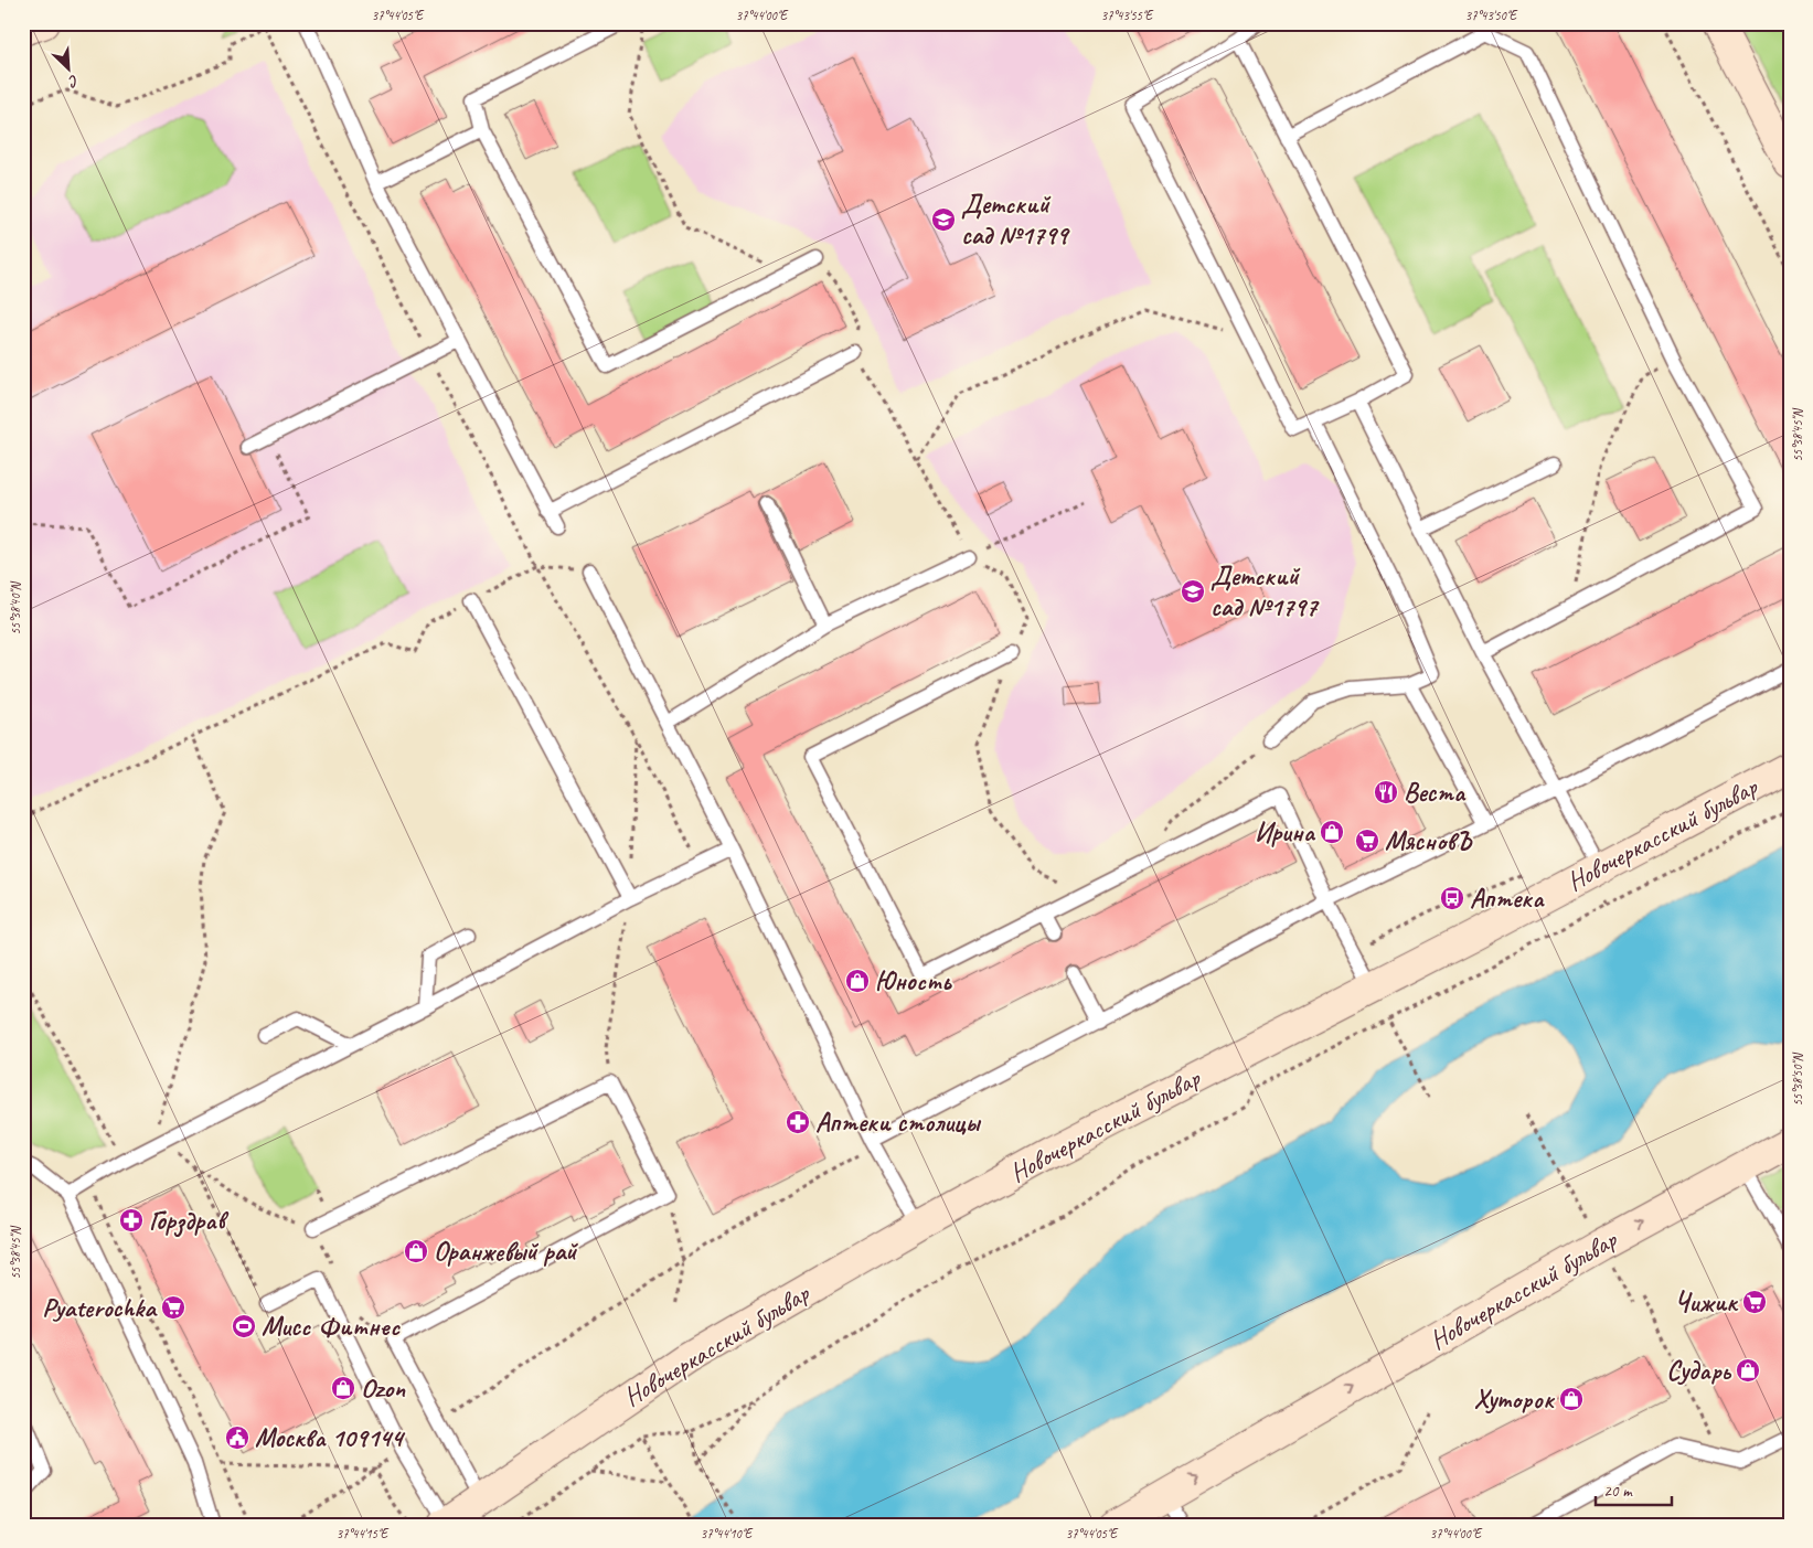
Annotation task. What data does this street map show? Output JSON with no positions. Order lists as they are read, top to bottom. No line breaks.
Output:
{"streets":{"street":["Новочеркасский бульвар"]},"places":{"school or university":["Детский сад №1799","Детский сад №1797"],"restaurant":["Веста"],"shop":["Ирина","Юность","Оранжевый рай","Сударь","Ozon","Хуторок"],"supermarket":["МясновЪ","Чижик","Pyaterochka"],"bus stop":["Аптека"],"pharmacy":["Аптеки столицы","Горздрав"],"sports":["Мисс Фитнес"],"public building":["Москва 109144"]},"scale_bar":"20 m","north":"bottom right","coordinates":["37°44'05\"E","37°44'00\"E","37°43'55\"E","37°43'50\"E","55°38'45\"N","55°38'40\"N","55°38'50\"N","37°44'15\"E","37°44'10\"E"]}
